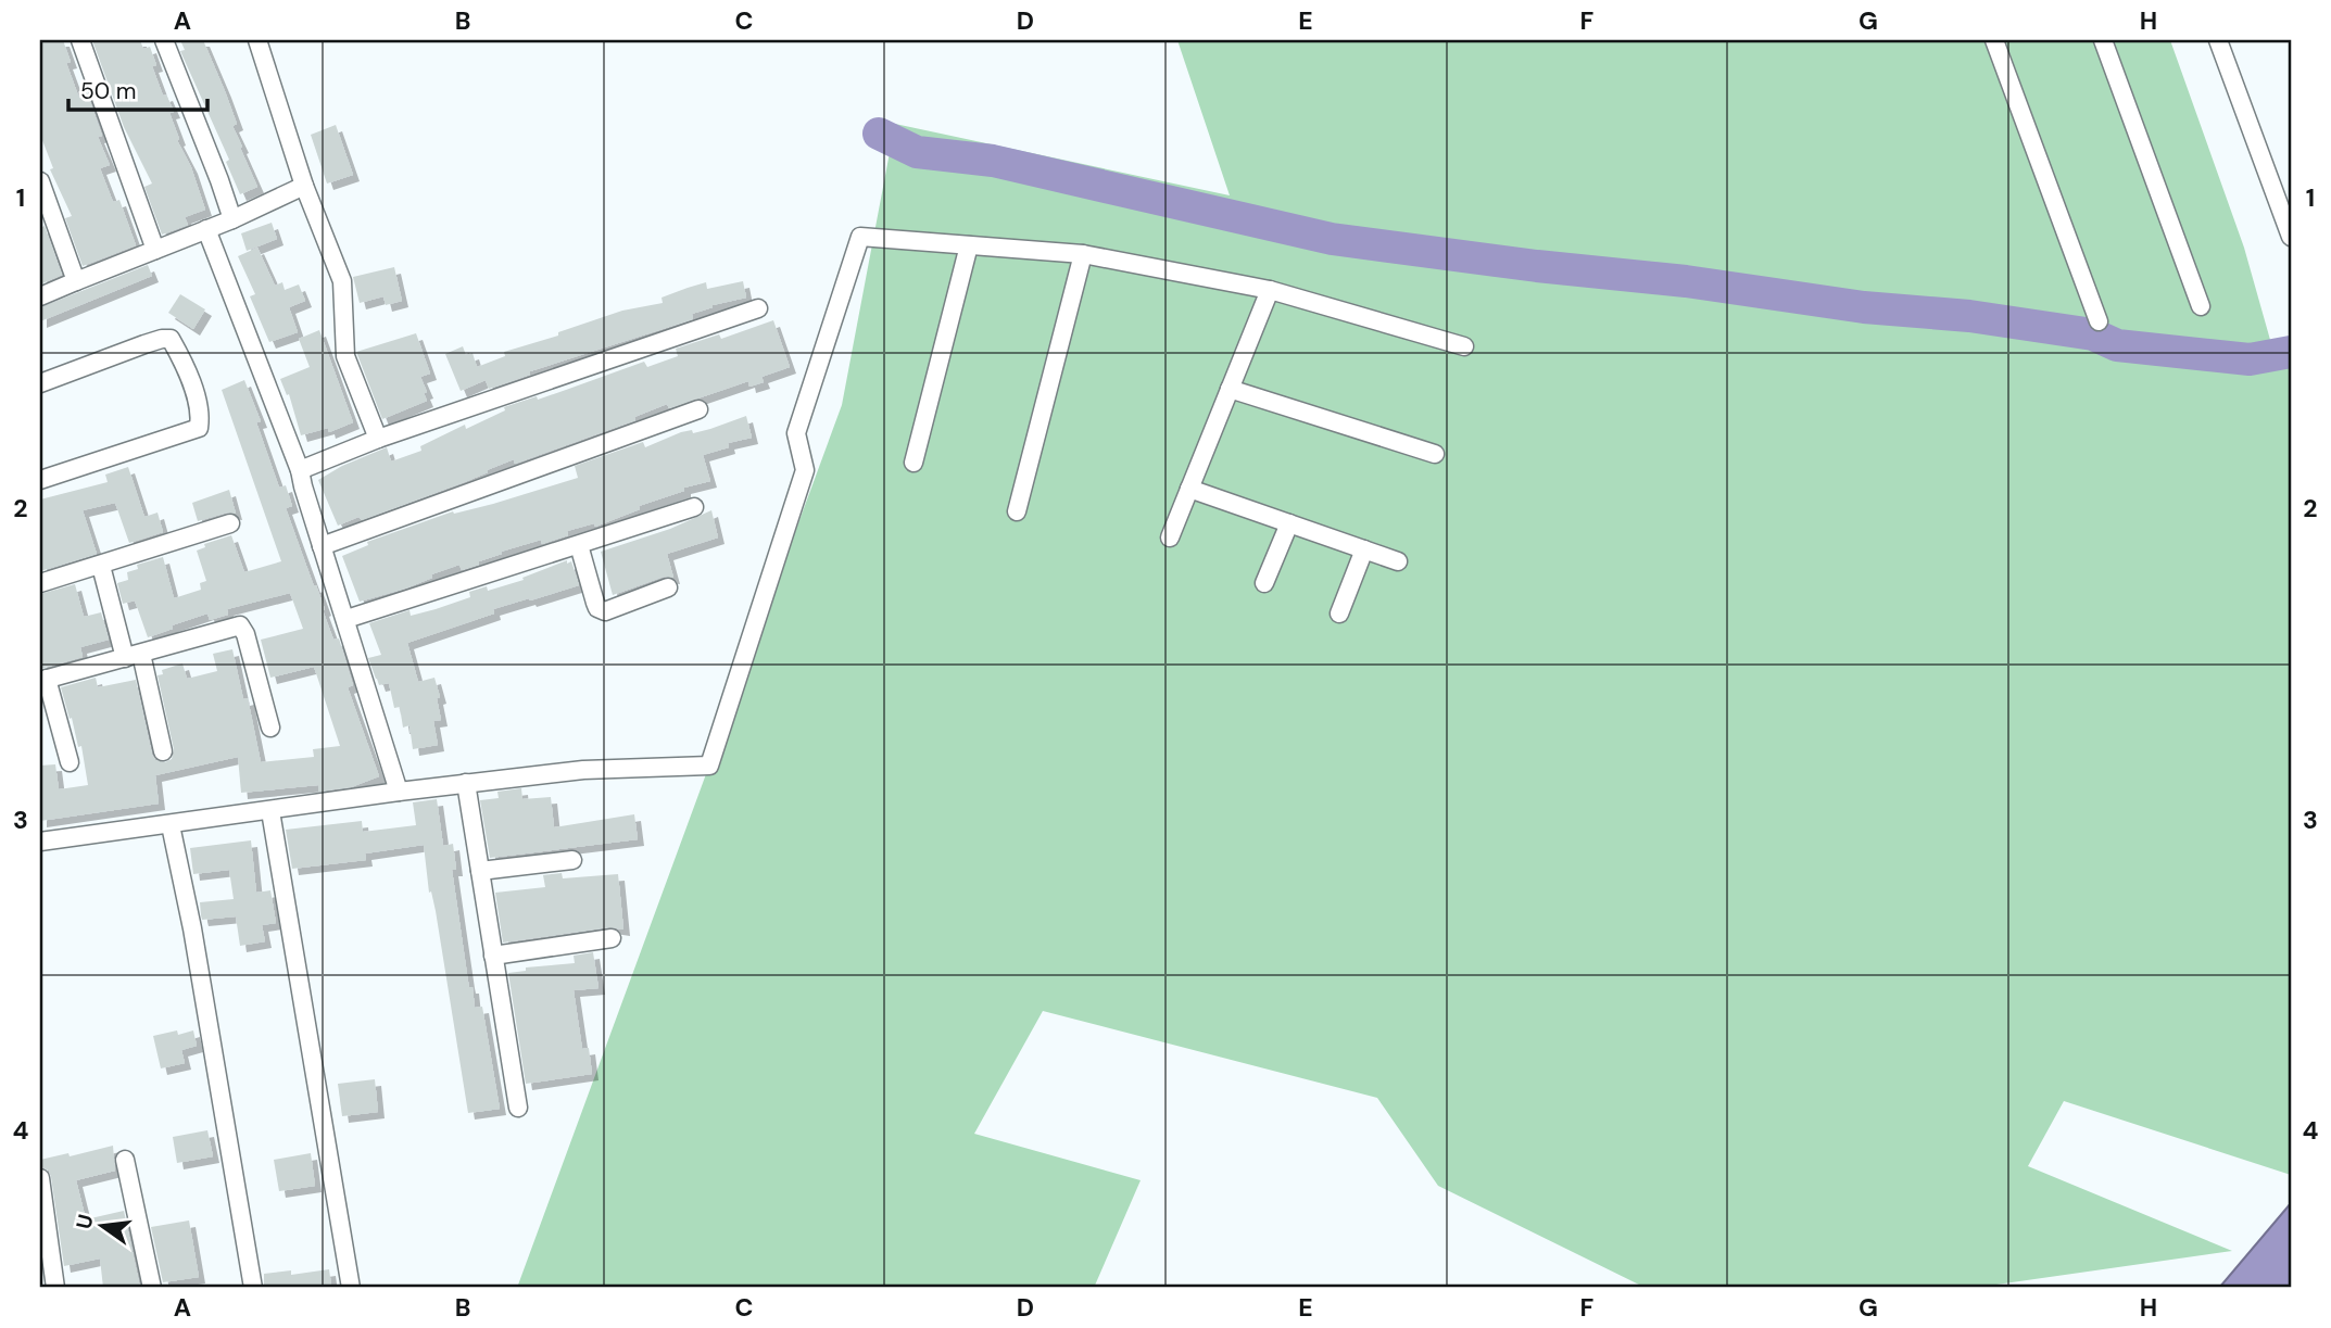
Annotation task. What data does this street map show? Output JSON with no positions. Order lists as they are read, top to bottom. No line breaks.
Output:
{"scale_bar":"50 m","north":"left","grid":{"columns":["A","B","C","D","E","F","G","H"],"rows":["1","2","3","4"]}}
